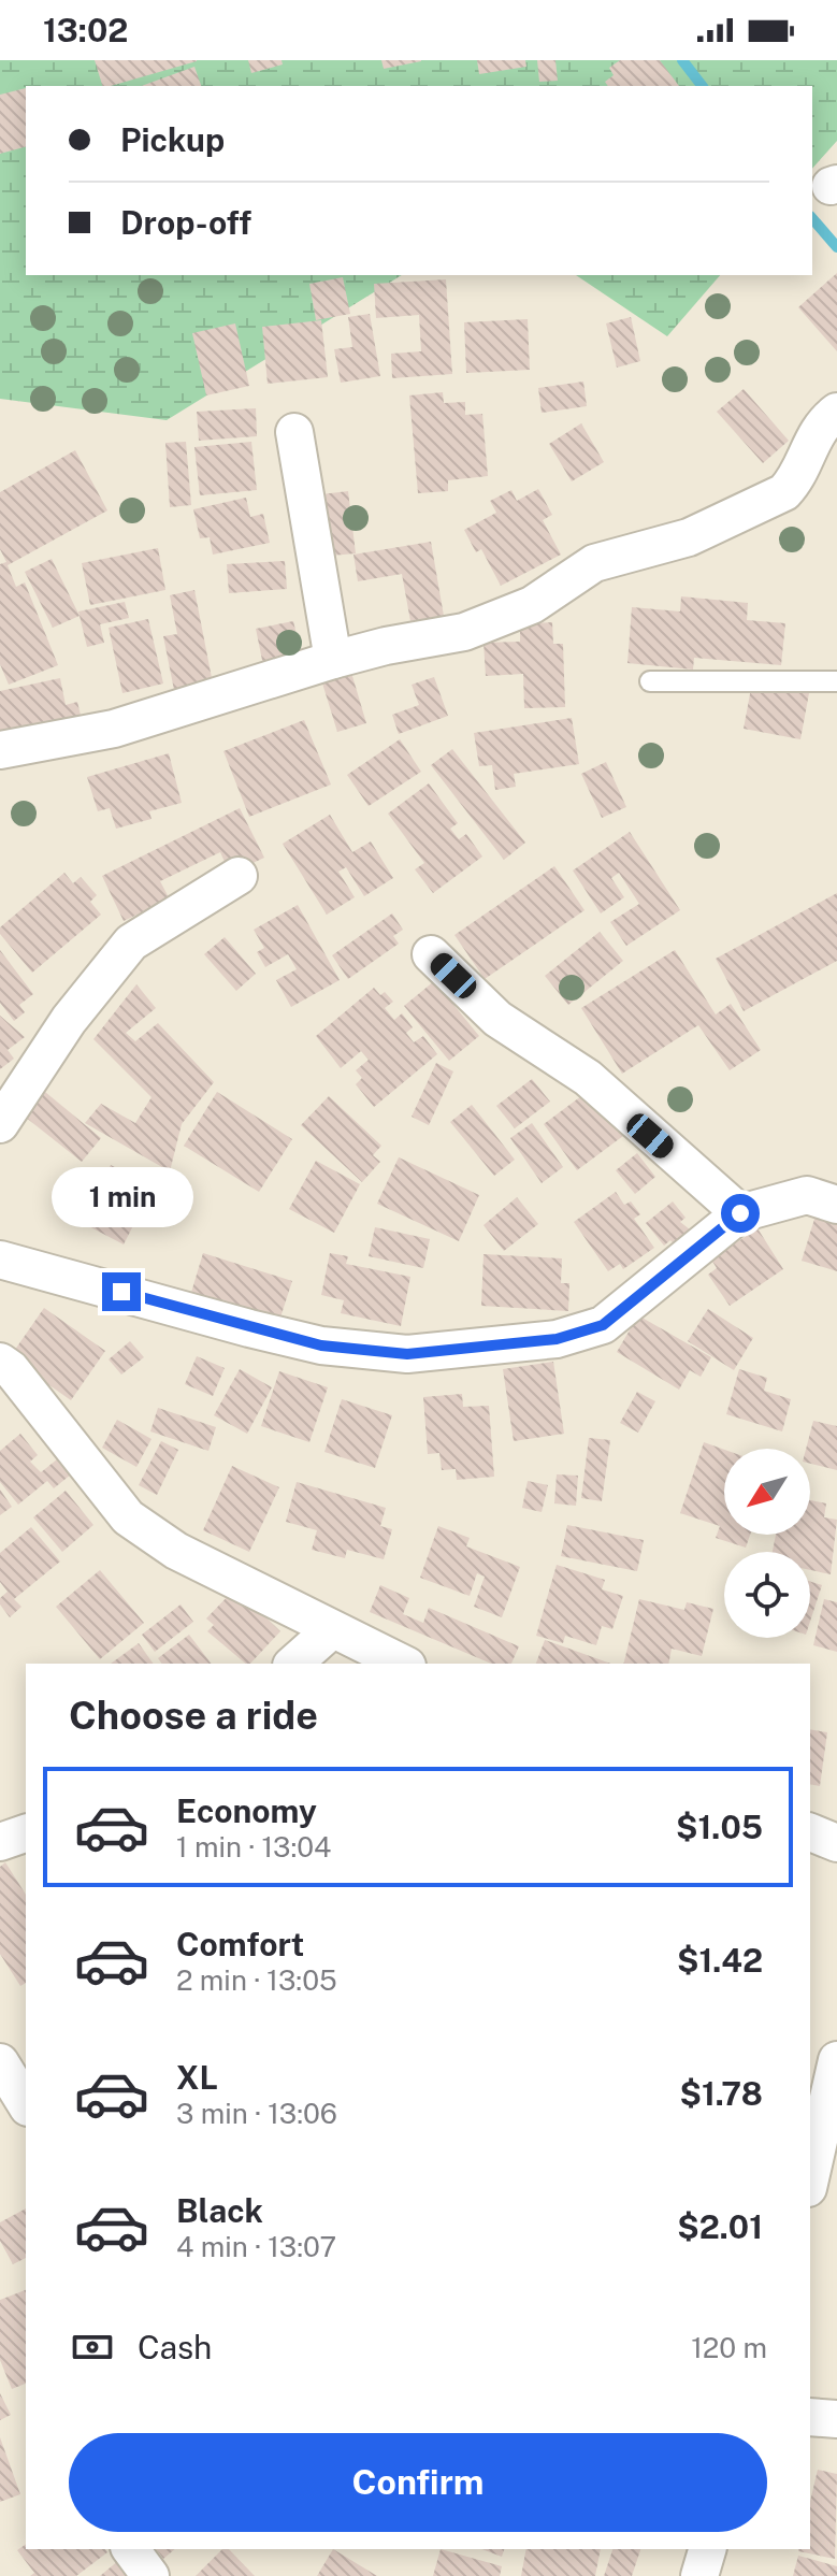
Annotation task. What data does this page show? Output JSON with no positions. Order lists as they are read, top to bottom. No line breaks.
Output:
{"north":"bottom left","page":{"status":"13:02","banner":["Pickup","Drop-off"],"bubble":"1 min","heading":"Choose a ride","list":[{"name":"Economy","note":"1 min · 13:04","value":"$1.05"},{"name":"Comfort","note":"2 min · 13:05","value":"$1.42"},{"name":"XL","note":"3 min · 13:06","value":"$1.78"},{"name":"Black","note":"4 min · 13:07","value":"$2.01"}],"pay":["Cash","120 m"],"buttons":"Confirm"}}
